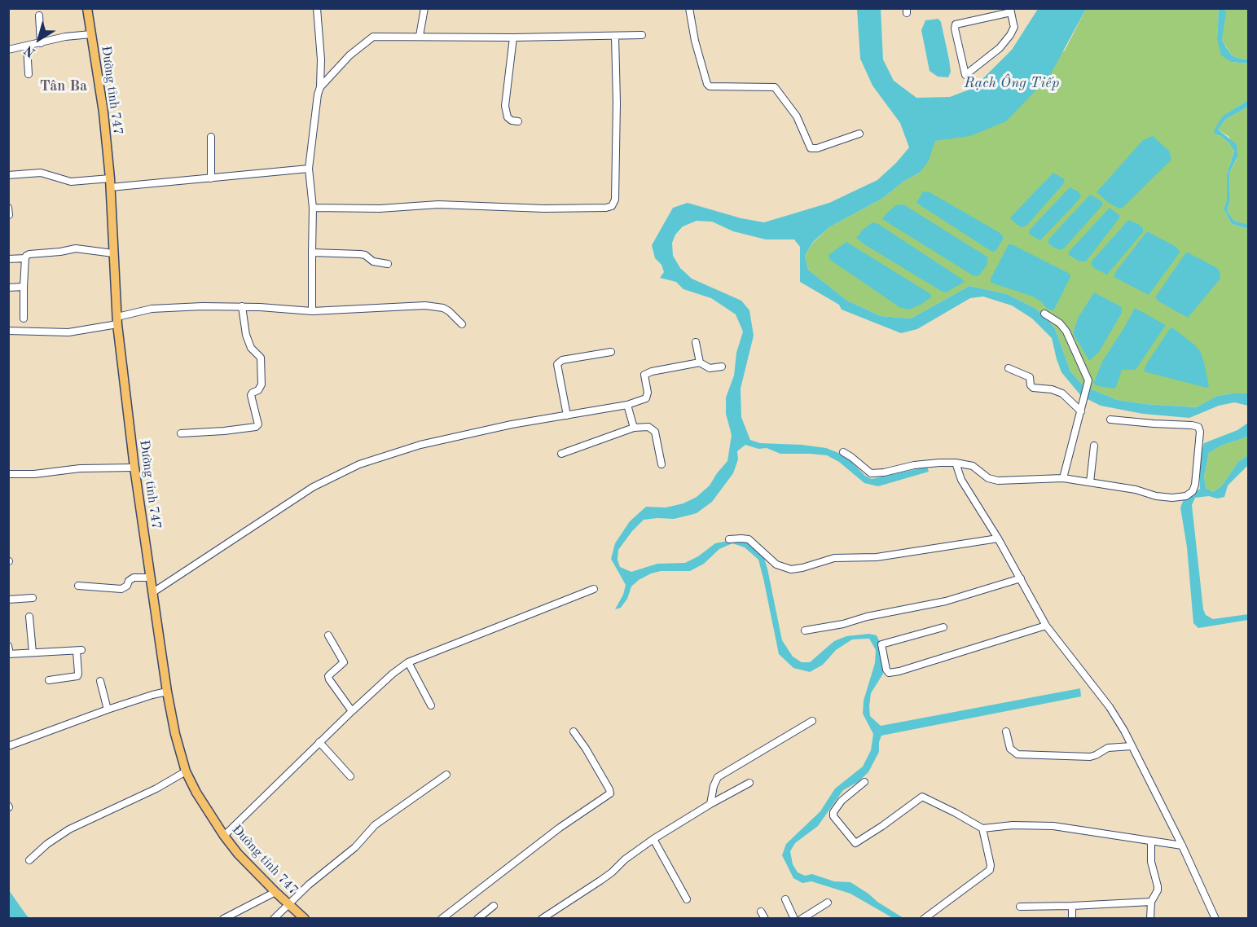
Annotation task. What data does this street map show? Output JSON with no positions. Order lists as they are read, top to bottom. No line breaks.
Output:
{"streets":{"main road":["Đường tỉnh 747"]},"districts":["Tân Ba"],"water":["Rạch Ông Tiếp"],"north":"bottom left"}
